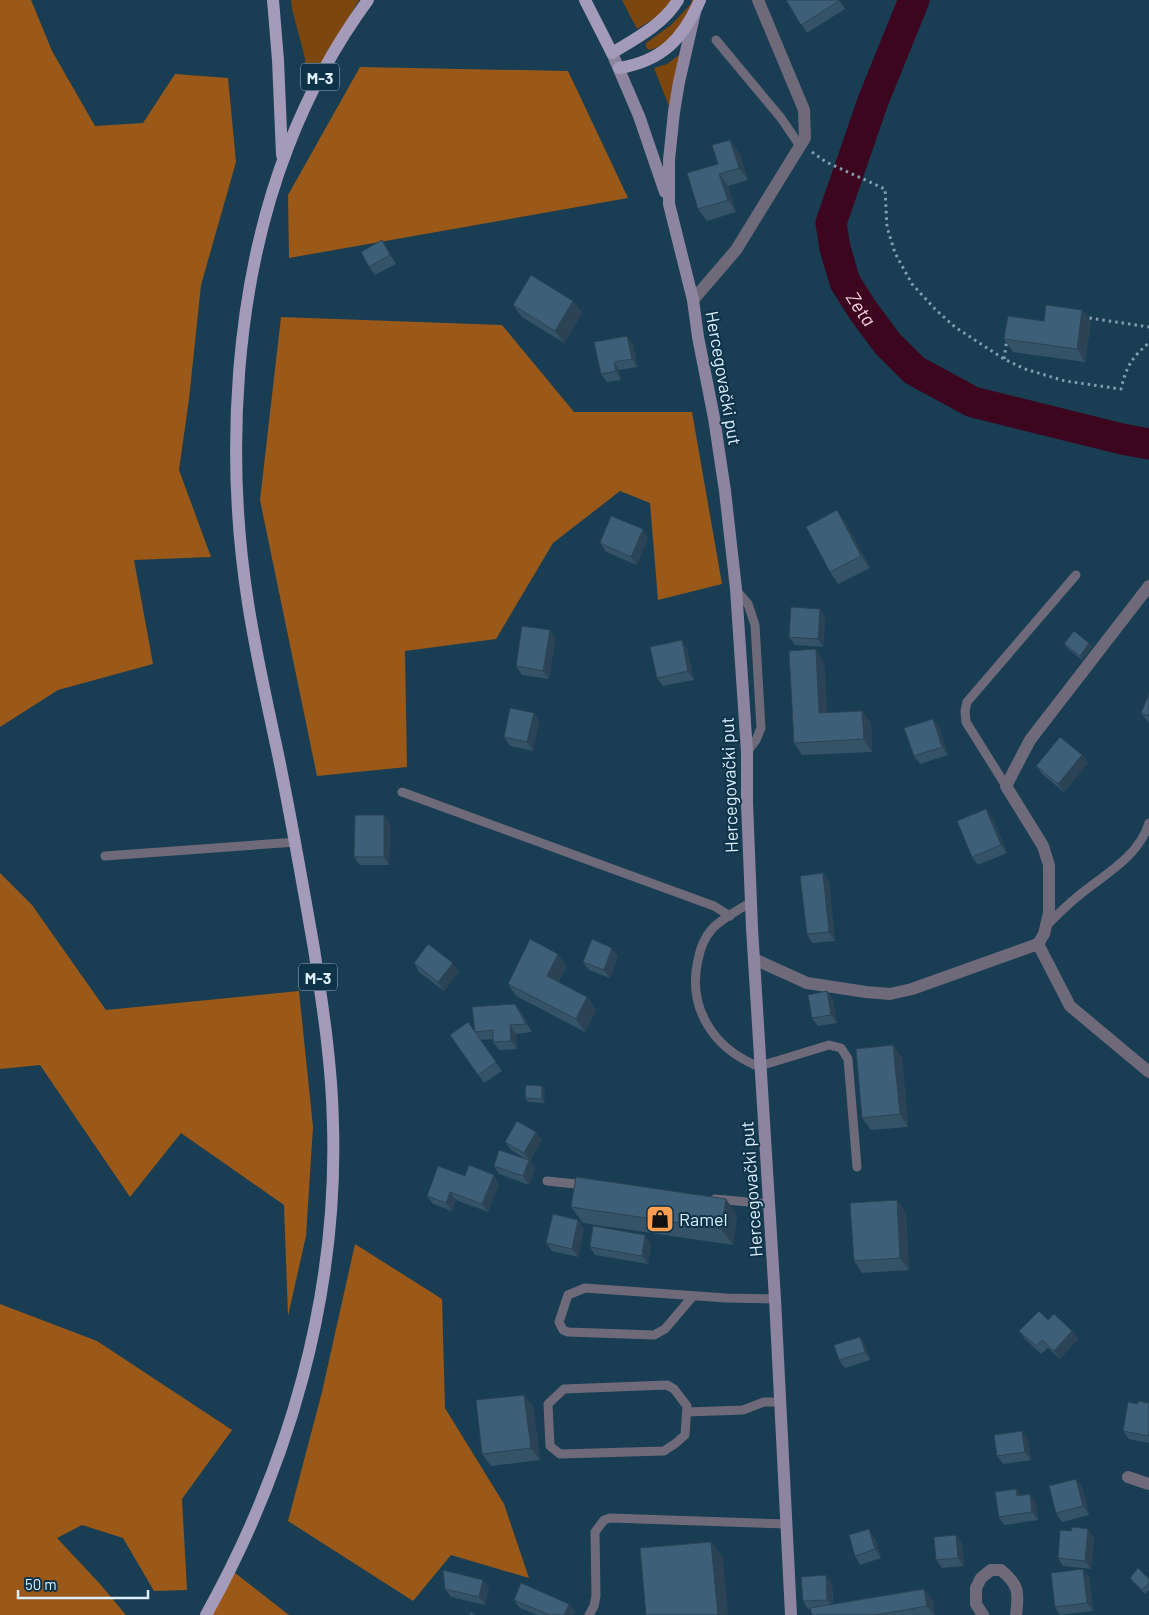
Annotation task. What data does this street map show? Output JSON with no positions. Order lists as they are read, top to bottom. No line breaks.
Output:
{"streets":{"main road":["M-3","Hercegovački put"]},"water":["Zeta"],"places":{"shop":["Ramel"]},"scale_bar":"50 m"}
